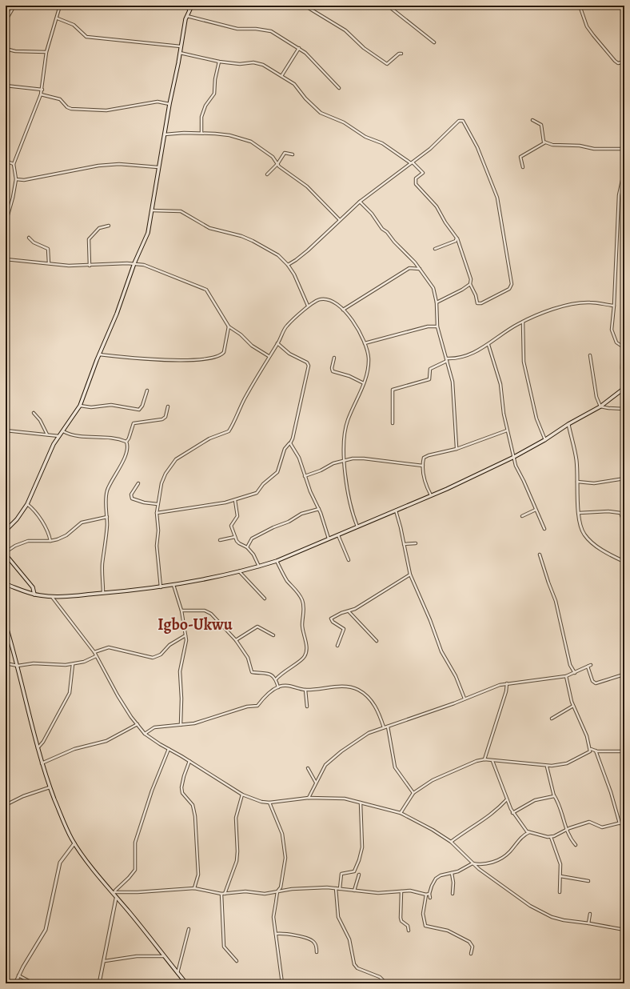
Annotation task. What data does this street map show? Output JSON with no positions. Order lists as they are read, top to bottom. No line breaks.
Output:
{"districts":["Igbo-Ukwu"]}
